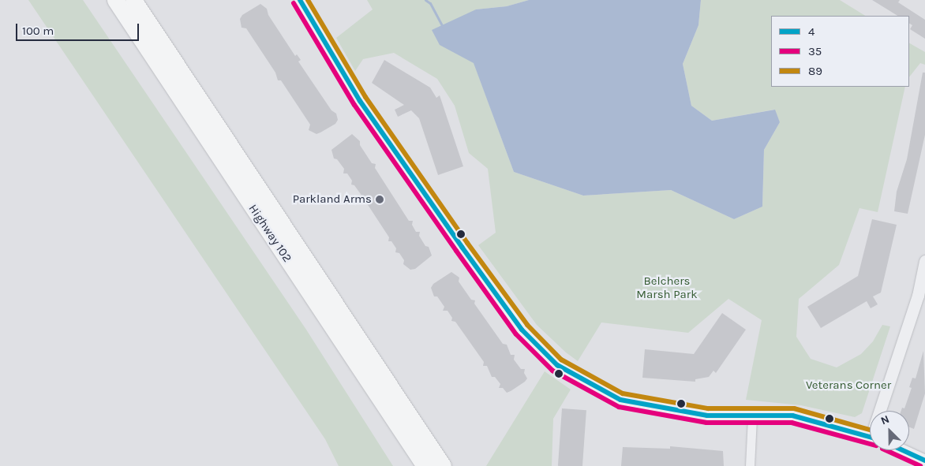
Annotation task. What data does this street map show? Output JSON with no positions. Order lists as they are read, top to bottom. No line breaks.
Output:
{"streets":{"highway":["Highway 102"]},"parks":["Belchers Marsh Park","Veterans Corner"],"places":["Parkland Arms"],"lines":["transit line 4","transit line 89","transit line 35"],"legend":["4","35","89"],"scale_bar":"100 m","north":"top left"}
